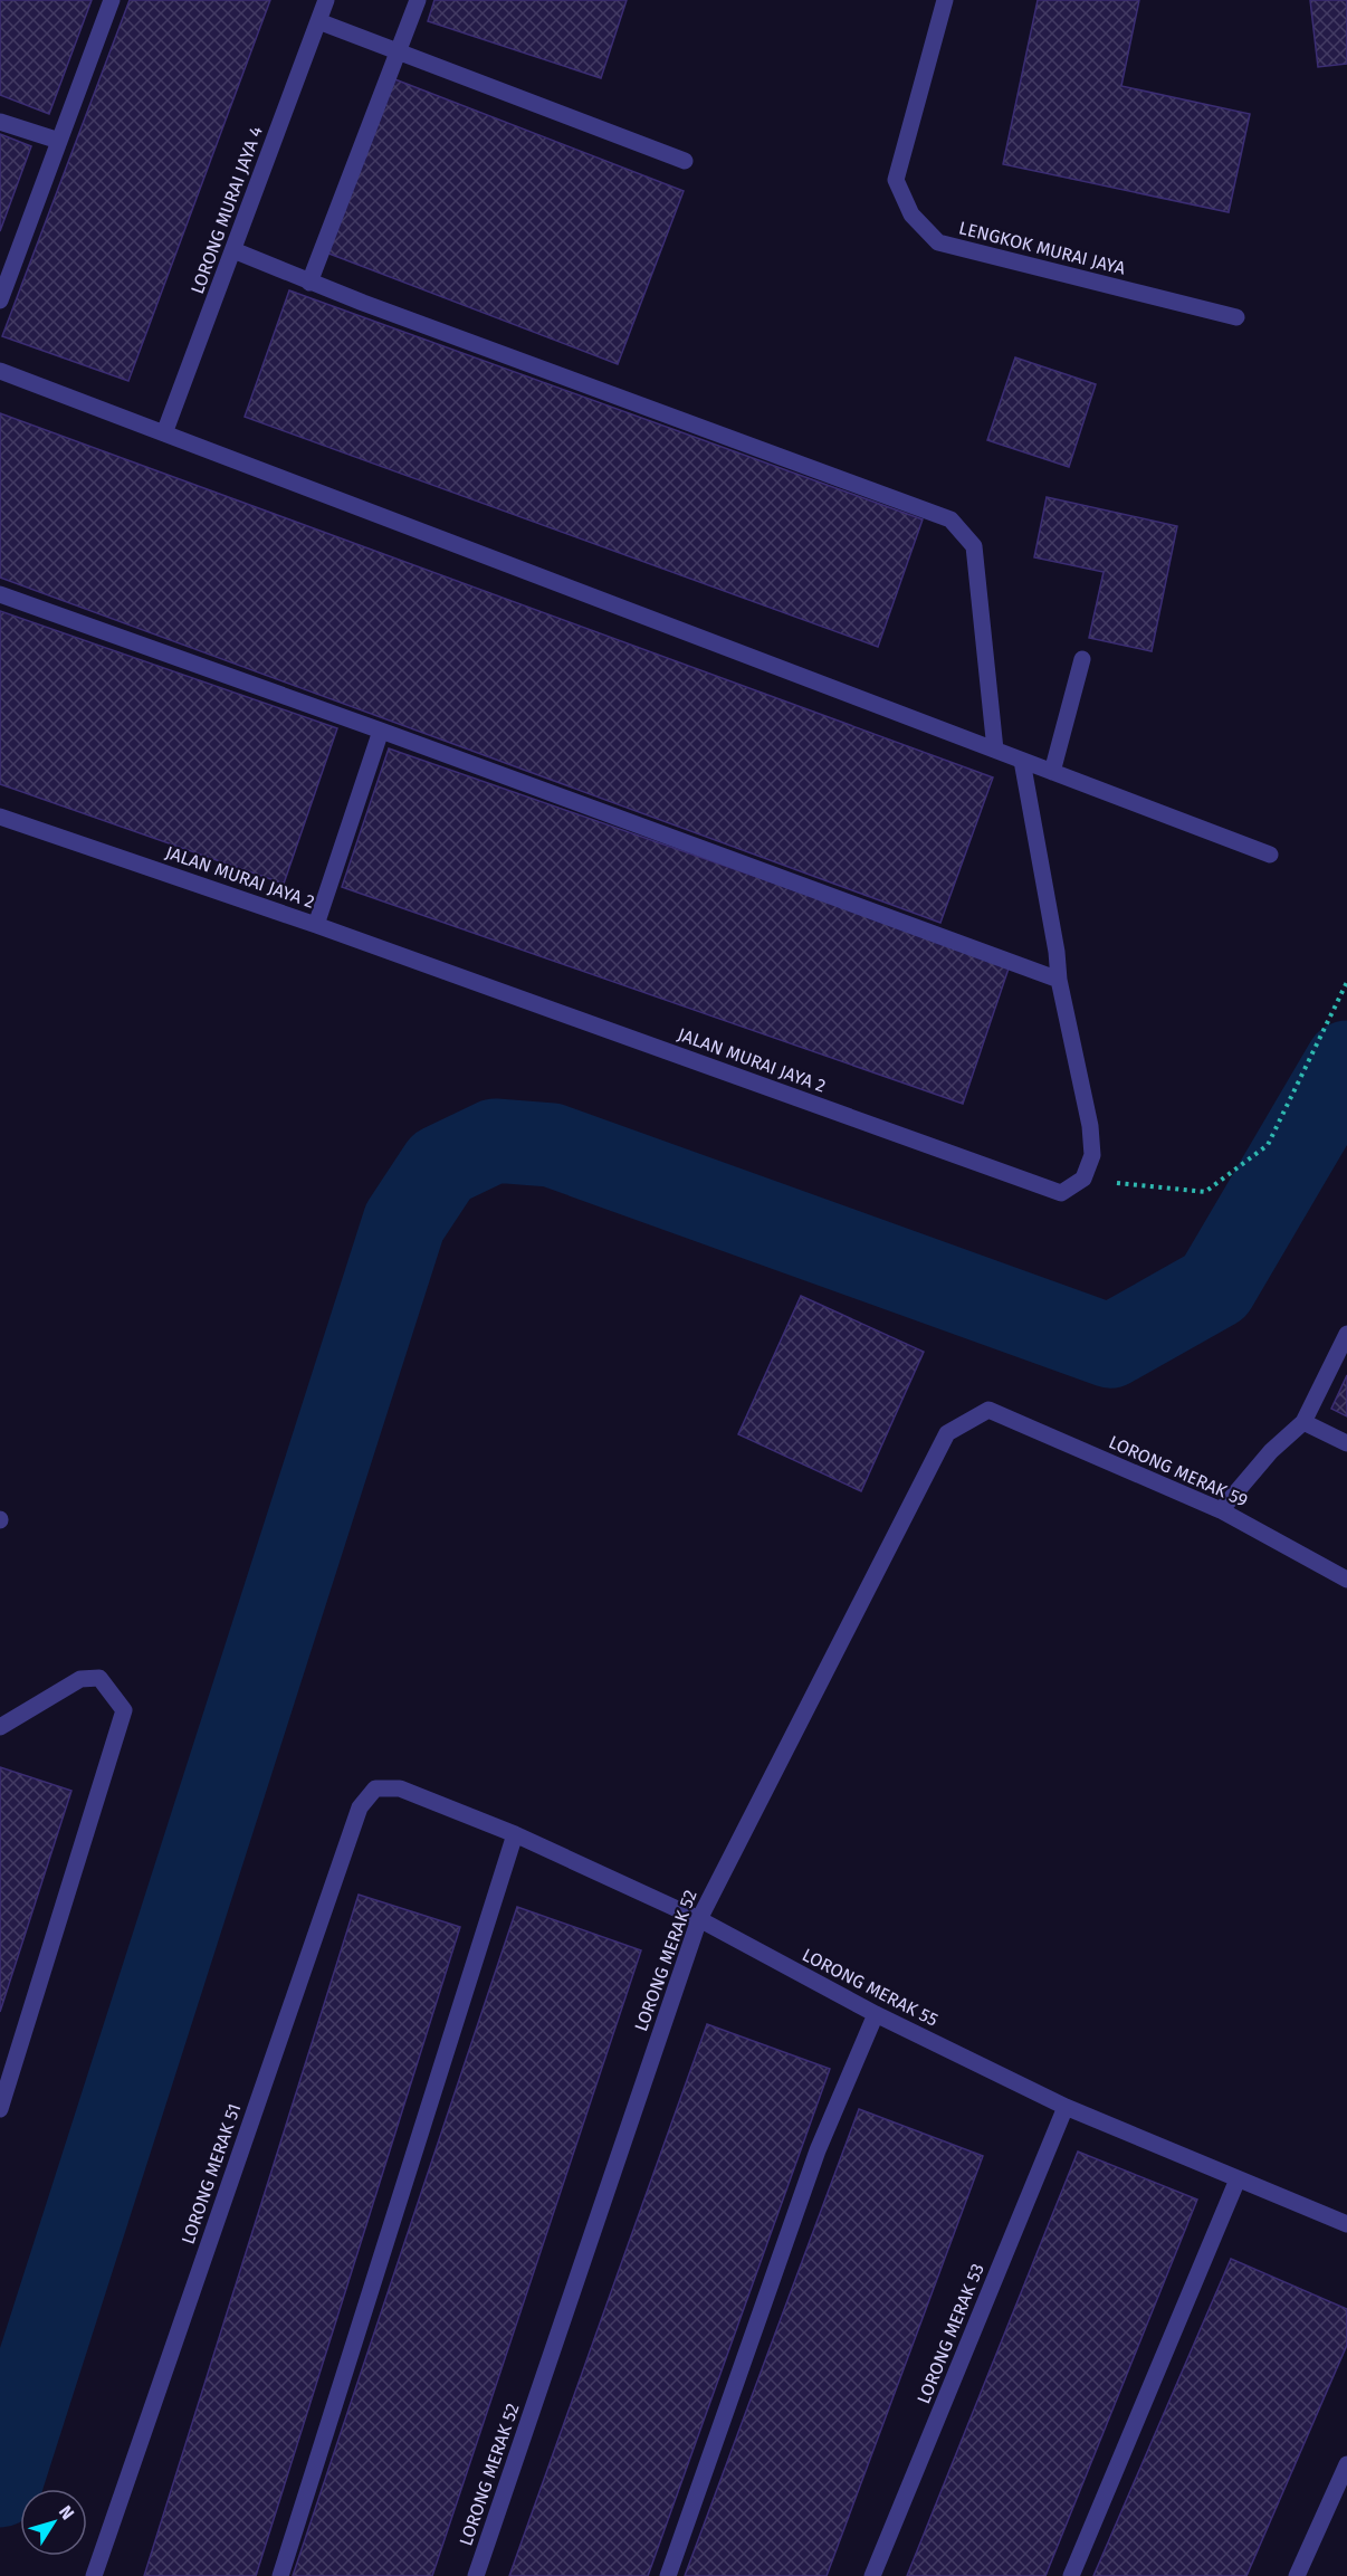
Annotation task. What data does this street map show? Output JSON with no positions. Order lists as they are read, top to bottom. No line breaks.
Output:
{"streets":{"street":["LORONG MURAI JAYA 4","LENGKOK MURAI JAYA","JALAN MURAI JAYA 2","LORONG MERAK 59","LORONG MERAK 52","LORONG MERAK 55","LORONG MERAK 51","LORONG MERAK 53"]},"crossings":[["LORONG MERAK 59","LORONG MERAK 52"],["LORONG MERAK 52","LORONG MERAK 55"],["LORONG MERAK 55","LORONG MERAK 51"],["LORONG MERAK 55","LORONG MERAK 53"]],"north":"top right"}
